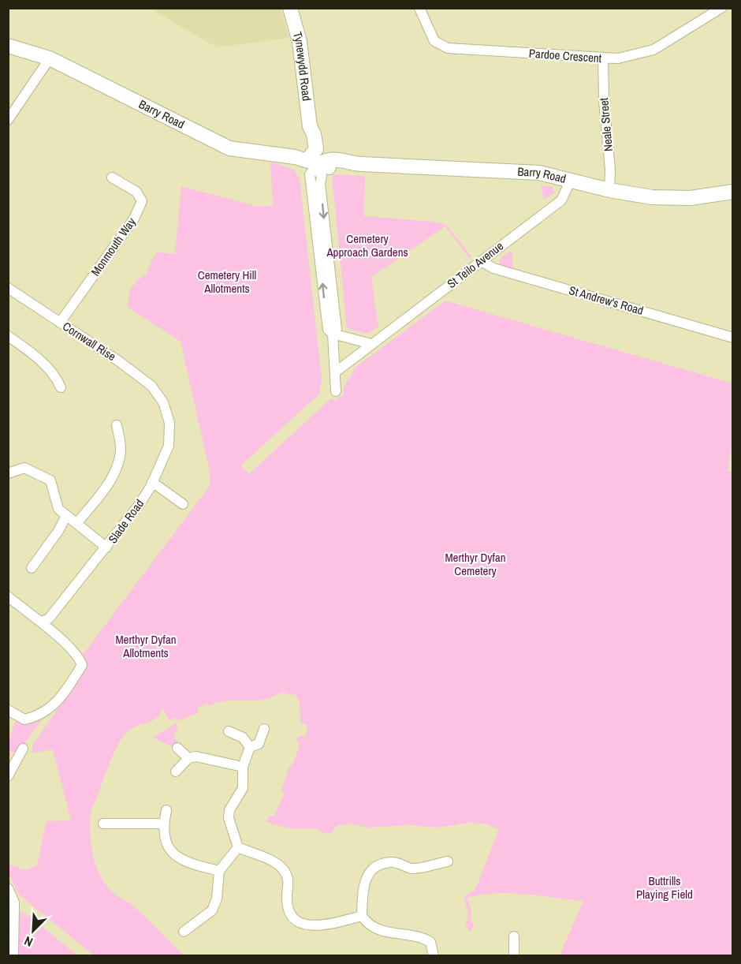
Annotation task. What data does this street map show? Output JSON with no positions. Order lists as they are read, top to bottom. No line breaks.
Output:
{"streets":{"street":["Pardoe Crescent","Tynewydd Road","Barry Road","Neale Street","Monmouth Way","St Teilo Avenue","St Andrew's Road","Cornwall Rise","Slade Road"]},"crossings":[["Pardoe Crescent","Neale Street"],["Tynewydd Road","Barry Road"],["Barry Road","Neale Street"],["Barry Road","St Teilo Avenue"],["Monmouth Way","Cornwall Rise"],["St Teilo Avenue","St Andrew's Road"],["Cornwall Rise","Slade Road"]],"parks":["Cemetery Approach Gardens","Cemetery Hill Allotments","Merthyr Dyfan Cemetery","Merthyr Dyfan Allotments","Buttrills Playing Field"],"north":"bottom left"}
